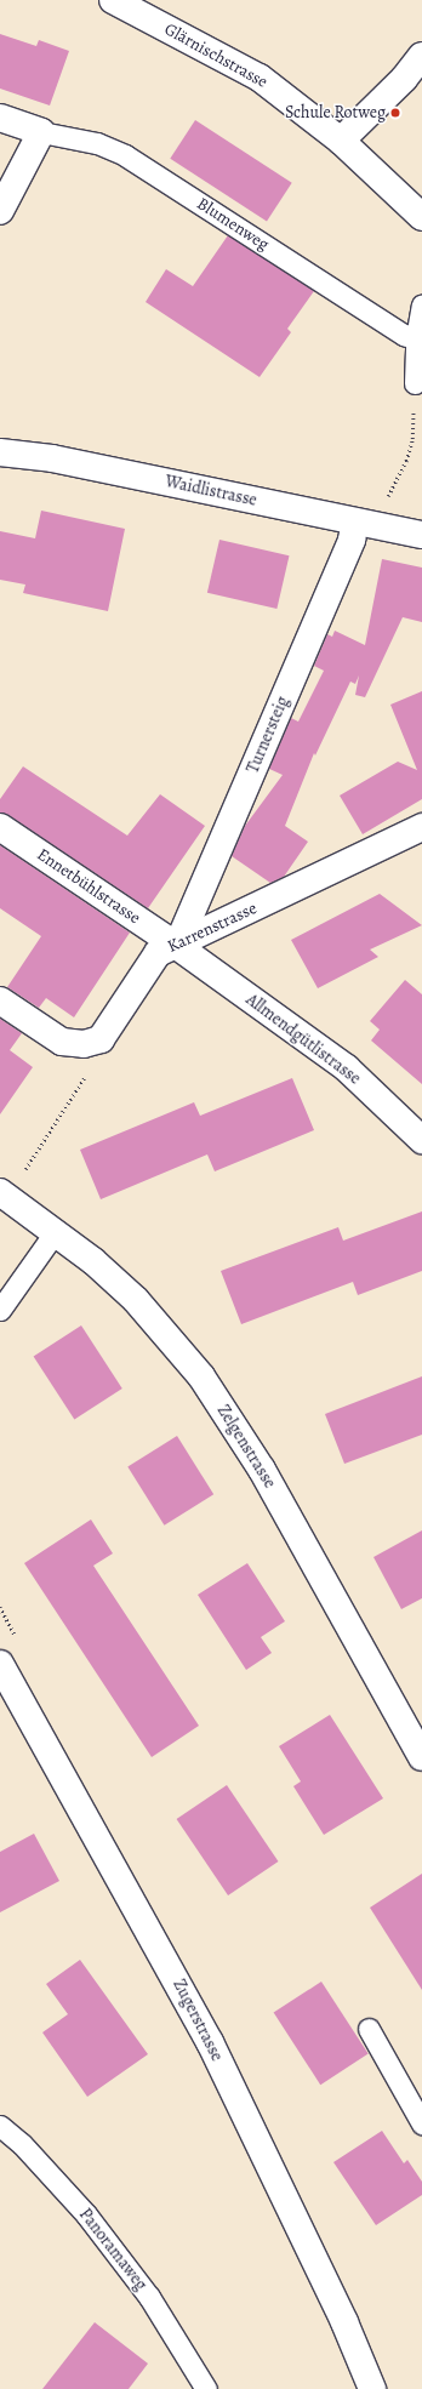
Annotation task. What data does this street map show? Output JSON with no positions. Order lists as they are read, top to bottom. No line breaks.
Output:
{"streets":{"street":["Glärnischstrasse","Blumenweg","Waidlistrasse","Turnersteig","Ennetbühlstrasse","Karrenstrasse","Allmendgütlistrasse","Zelgenstrasse","Zugerstrasse"],"lane":["Panoramaweg"]},"crossings":[["Waidlistrasse","Turnersteig"],["Turnersteig","Ennetbühlstrasse"],["Turnersteig","Karrenstrasse"],["Turnersteig","Allmendgütlistrasse"],["Ennetbühlstrasse","Karrenstrasse"],["Ennetbühlstrasse","Allmendgütlistrasse"],["Karrenstrasse","Allmendgütlistrasse"]],"places":["Schule Rotweg"]}
